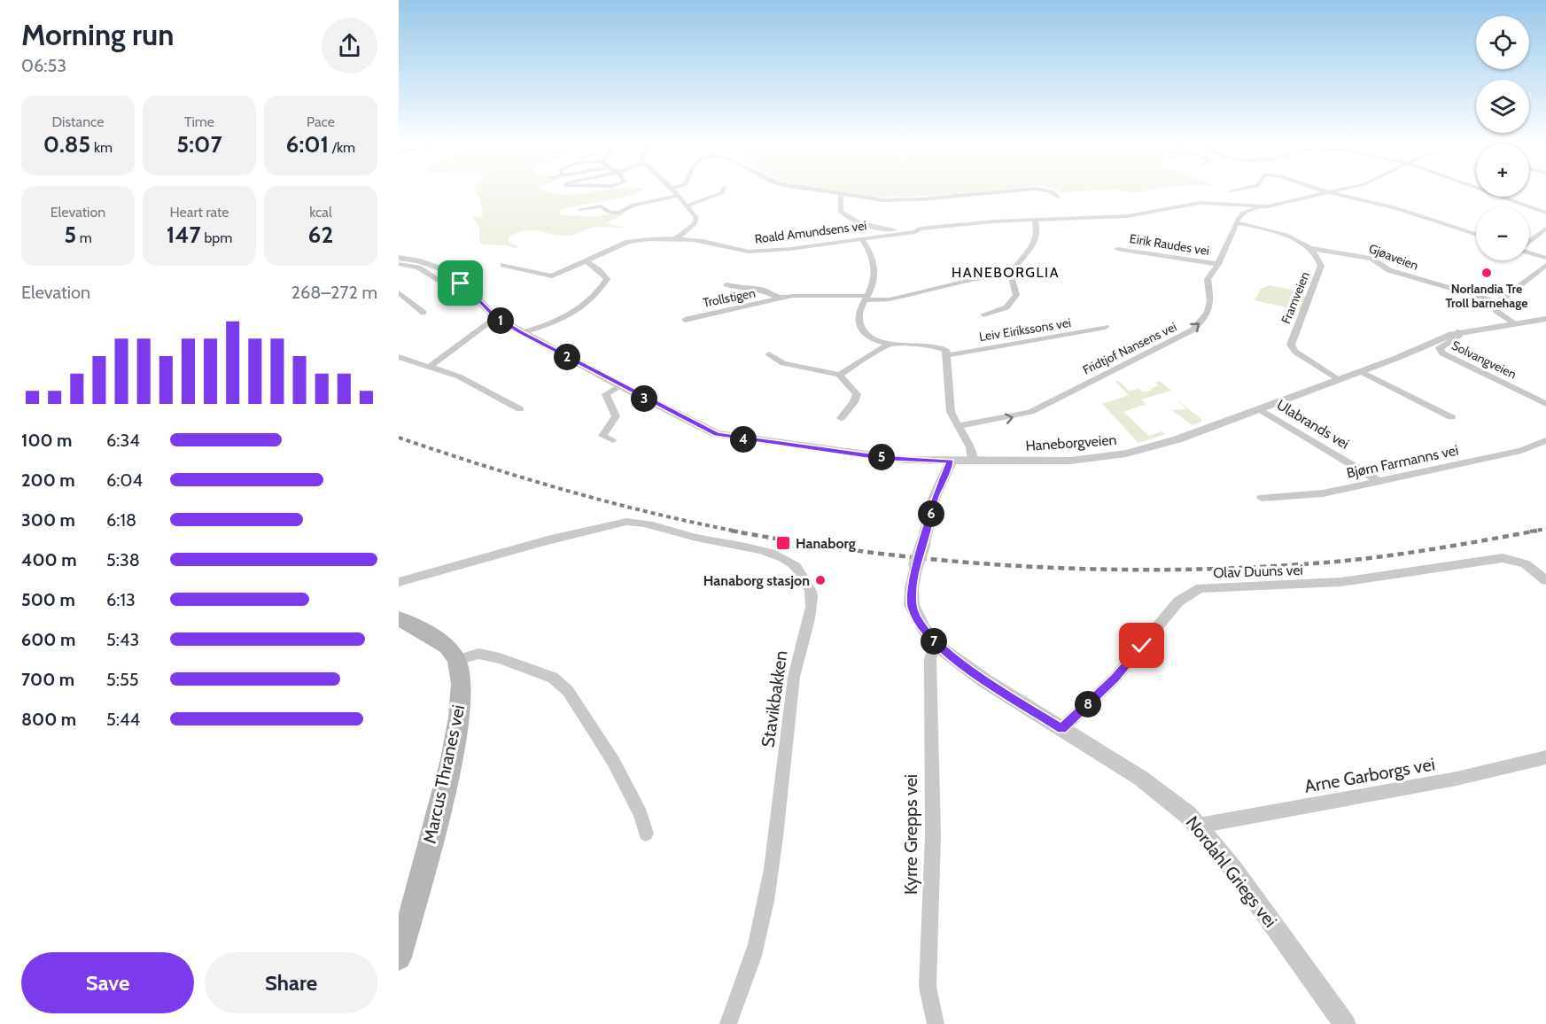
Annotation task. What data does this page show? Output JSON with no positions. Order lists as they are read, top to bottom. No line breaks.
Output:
{"streets":{"main road":["Marcus Thranes vei"],"street":["Roald Amundsens vei","Eirik Raudes vei","Gjøaveien","Trollstigen","Framveien","Leiv Eirikssons vei","Fridtjof Nansens vei","Solvangveien","Ulabrands vei","Haneborgveien","Bjørn Farmanns vei","Olav Duuns vei","Stavikbakken","Arne Garborgs vei","Kyrre Grepps vei","Nordahl Griegs vei"]},"crossings":[["Eirik Raudes vei","Fridtjof Nansens vei"],["Gjøaveien","Framveien"],["Framveien","Haneborgveien"],["Solvangveien","Haneborgveien"],["Ulabrands vei","Haneborgveien"],["Ulabrands vei","Bjørn Farmanns vei"],["Haneborgveien","Nordahl Griegs vei"],["Olav Duuns vei","Nordahl Griegs vei"],["Arne Garborgs vei","Nordahl Griegs vei"],["Kyrre Grepps vei","Nordahl Griegs vei"]],"one_way":["Fridtjof Nansens vei"],"districts":["HANEBORGLIA"],"places":{"other":["Norlandia Tre Troll barnehage","Hanaborg stasjon"],"transit":["Hanaborg"]},"page":{"heading":["Morning run","06:53"],"map_buttons":["+","−"],"stats":[["Distance","0.85 km"],["Time","5:07"],["Pace","6:01 /km"],["Elevation","5 m"],["Heart rate","147 bpm"],["kcal","62"]],"chart":["Elevation","268–272 m"],"pins":["1","2","3","4","5","6","7","8"],"list":[{"name":"100 m","note":"6:34"},{"name":"200 m","note":"6:04"},{"name":"300 m","note":"6:18"},{"name":"400 m","note":"5:38"},{"name":"500 m","note":"6:13"},{"name":"600 m","note":"5:43"},{"name":"700 m","note":"5:55"},{"name":"800 m","note":"5:44"}],"buttons":["Save","Share"]}}
